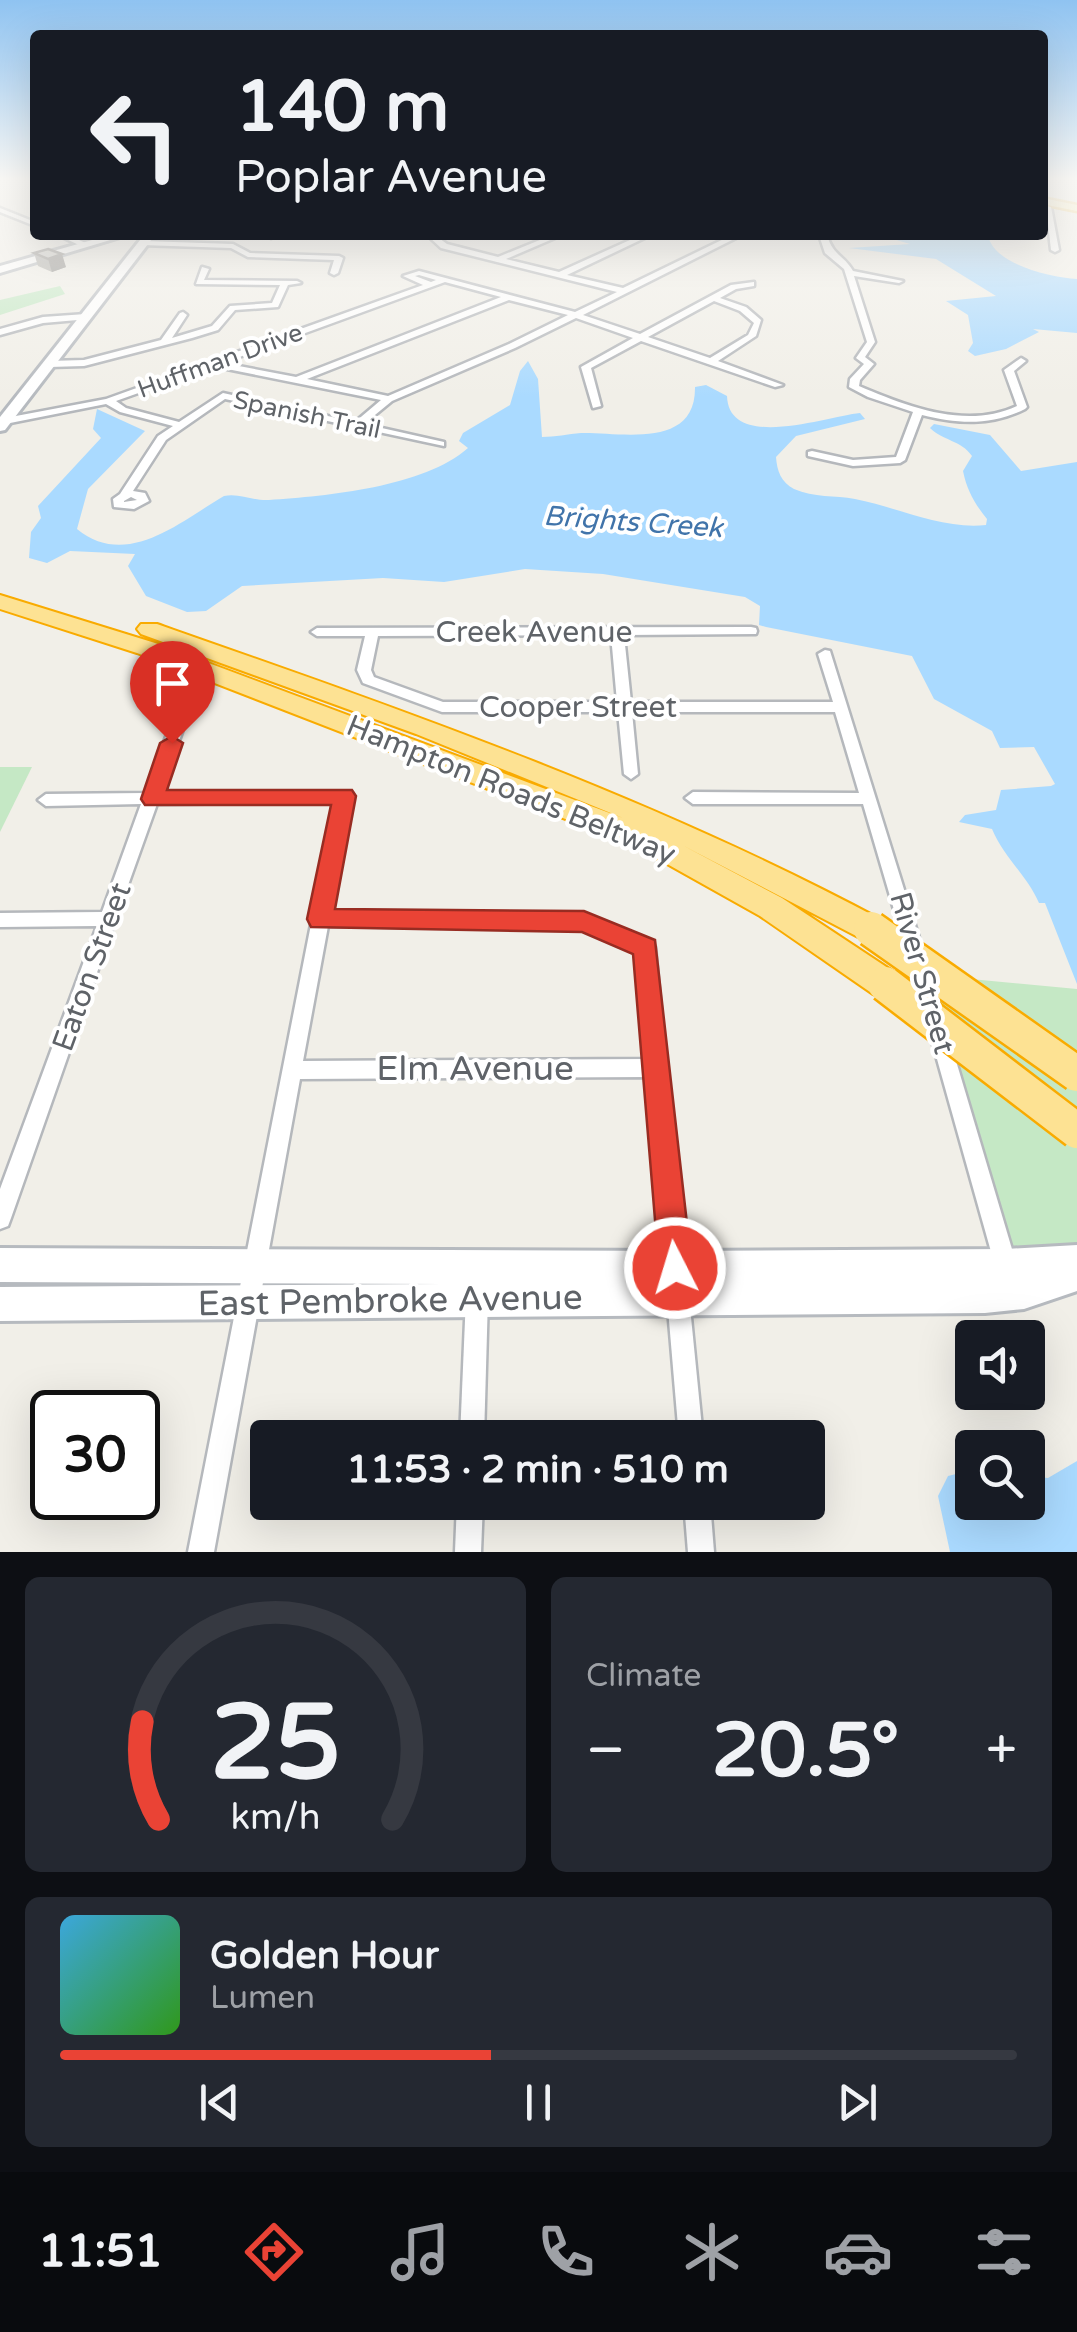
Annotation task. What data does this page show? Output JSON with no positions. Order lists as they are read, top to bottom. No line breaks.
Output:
{"streets":{"highway":["Hampton Roads Beltway"],"main road":["East Pembroke Avenue"],"street":["Huffman Drive","Spanish Trail","Creek Avenue","Cooper Street","Eaton Street","River Street","Elm Avenue"]},"crossings":[["Creek Avenue","Cooper Street"],["Cooper Street","River Street"],["River Street","East Pembroke Avenue"]],"water":["Brights Creek"],"page":{"turn":["140 m","Poplar Avenue"],"limit":"30","trip":"11:53 · 2 min · 510 m","tile":"Climate","heat":["−","20.5°","+"],"song":["Golden Hour","Lumen"],"tabs":"11:51","gauge":["25","km/h"]}}
